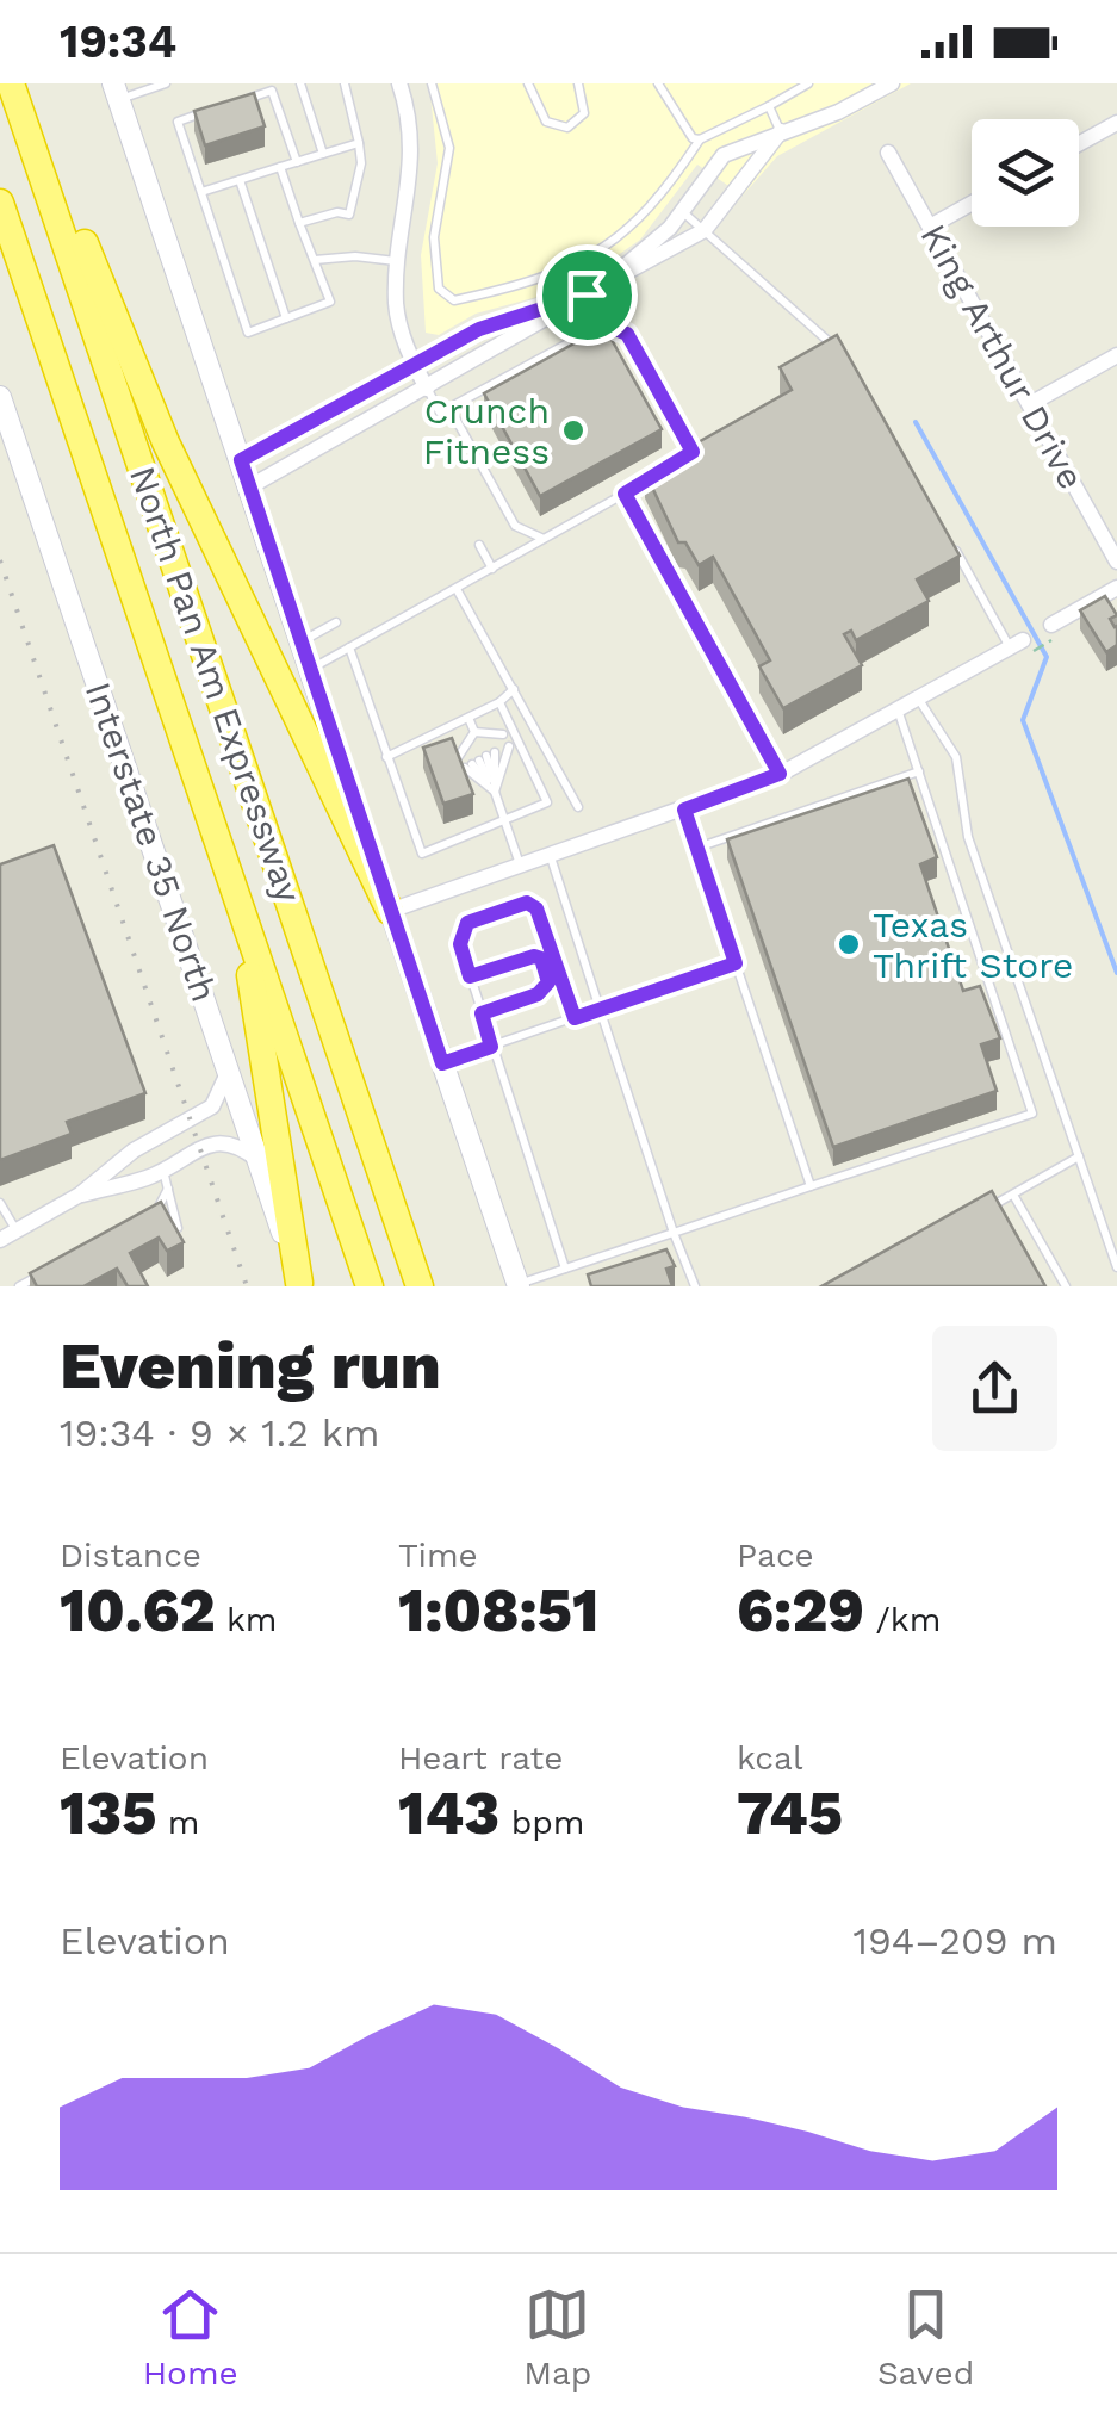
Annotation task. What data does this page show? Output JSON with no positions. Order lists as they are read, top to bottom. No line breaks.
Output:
{"streets":{"highway":["North Pan Am Expressway"],"main road":["Interstate 35 North"],"street":["King Arthur Drive"]},"places":["Crunch Fitness","Texas Thrift Store"],"page":{"status":"19:34","heading":["Evening run","19:34 · 9 × 1.2 km"],"stats":[["Distance","10.62 km"],["Time","1:08:51"],["Pace","6:29 /km"],["Elevation","135 m"],["Heart rate","143 bpm"],["kcal","745"]],"chart":["Elevation","194–209 m"],"tabs":["Home","Map","Saved"]}}
